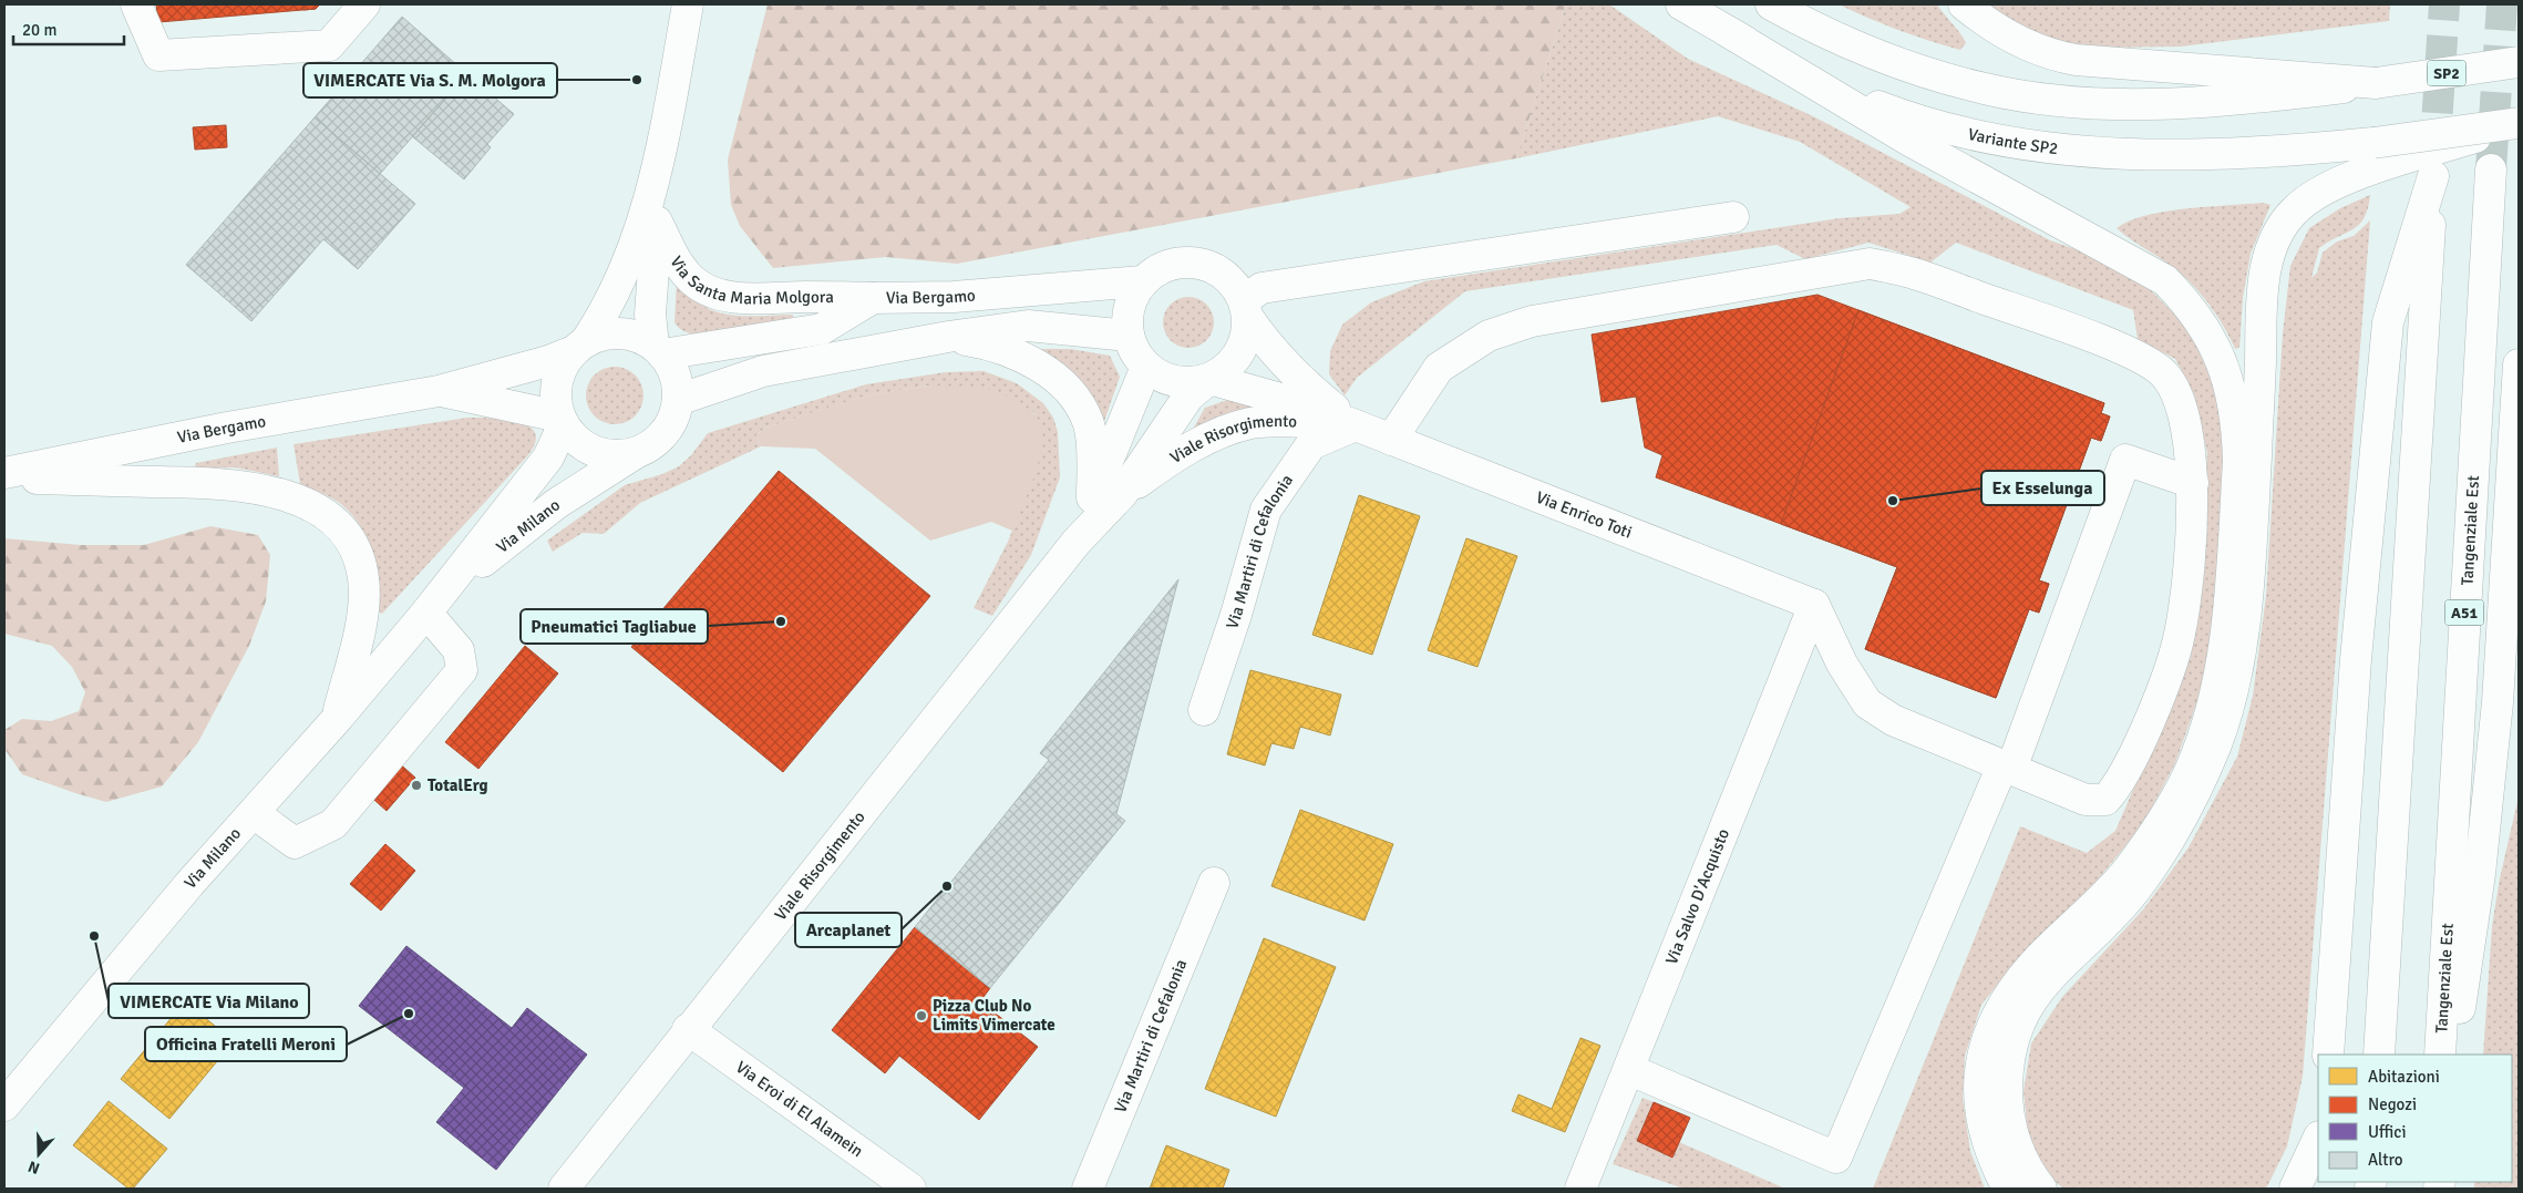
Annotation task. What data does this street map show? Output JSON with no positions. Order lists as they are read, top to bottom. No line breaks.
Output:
{"streets":{"main road":["SP2","Variante SP2","Via Santa Maria Molgora","Via Bergamo","Viale Risorgimento","Via Enrico Toti","Via Milano","Tangenziale Est","Via Martiri di Cefalonia","A51","Via Salvo D'Acquisto","Via Eroi di El Alamein"]},"crossings":[["Via Santa Maria Molgora","Via Bergamo"],["Via Santa Maria Molgora","Via Milano"],["Via Bergamo","Viale Risorgimento"],["Via Bergamo","Via Enrico Toti"],["Via Bergamo","Via Milano"],["Viale Risorgimento","Via Enrico Toti"],["Viale Risorgimento","Via Martiri di Cefalonia"],["Viale Risorgimento","Via Eroi di El Alamein"],["Via Enrico Toti","Via Martiri di Cefalonia"],["Via Enrico Toti","Via Salvo D'Acquisto"]],"places":["VIMERCATE Via S. M. Molgora","Ex Esselunga","Pneumatici Tagliabue","TotalErg","Arcaplanet","VIMERCATE Via Milano","Officina Fratelli Meroni","Pizza Club No Limits Vimercate"],"legend":["Abitazioni","Negozi","Uffici","Altro"],"scale_bar":"20 m","north":"bottom"}
